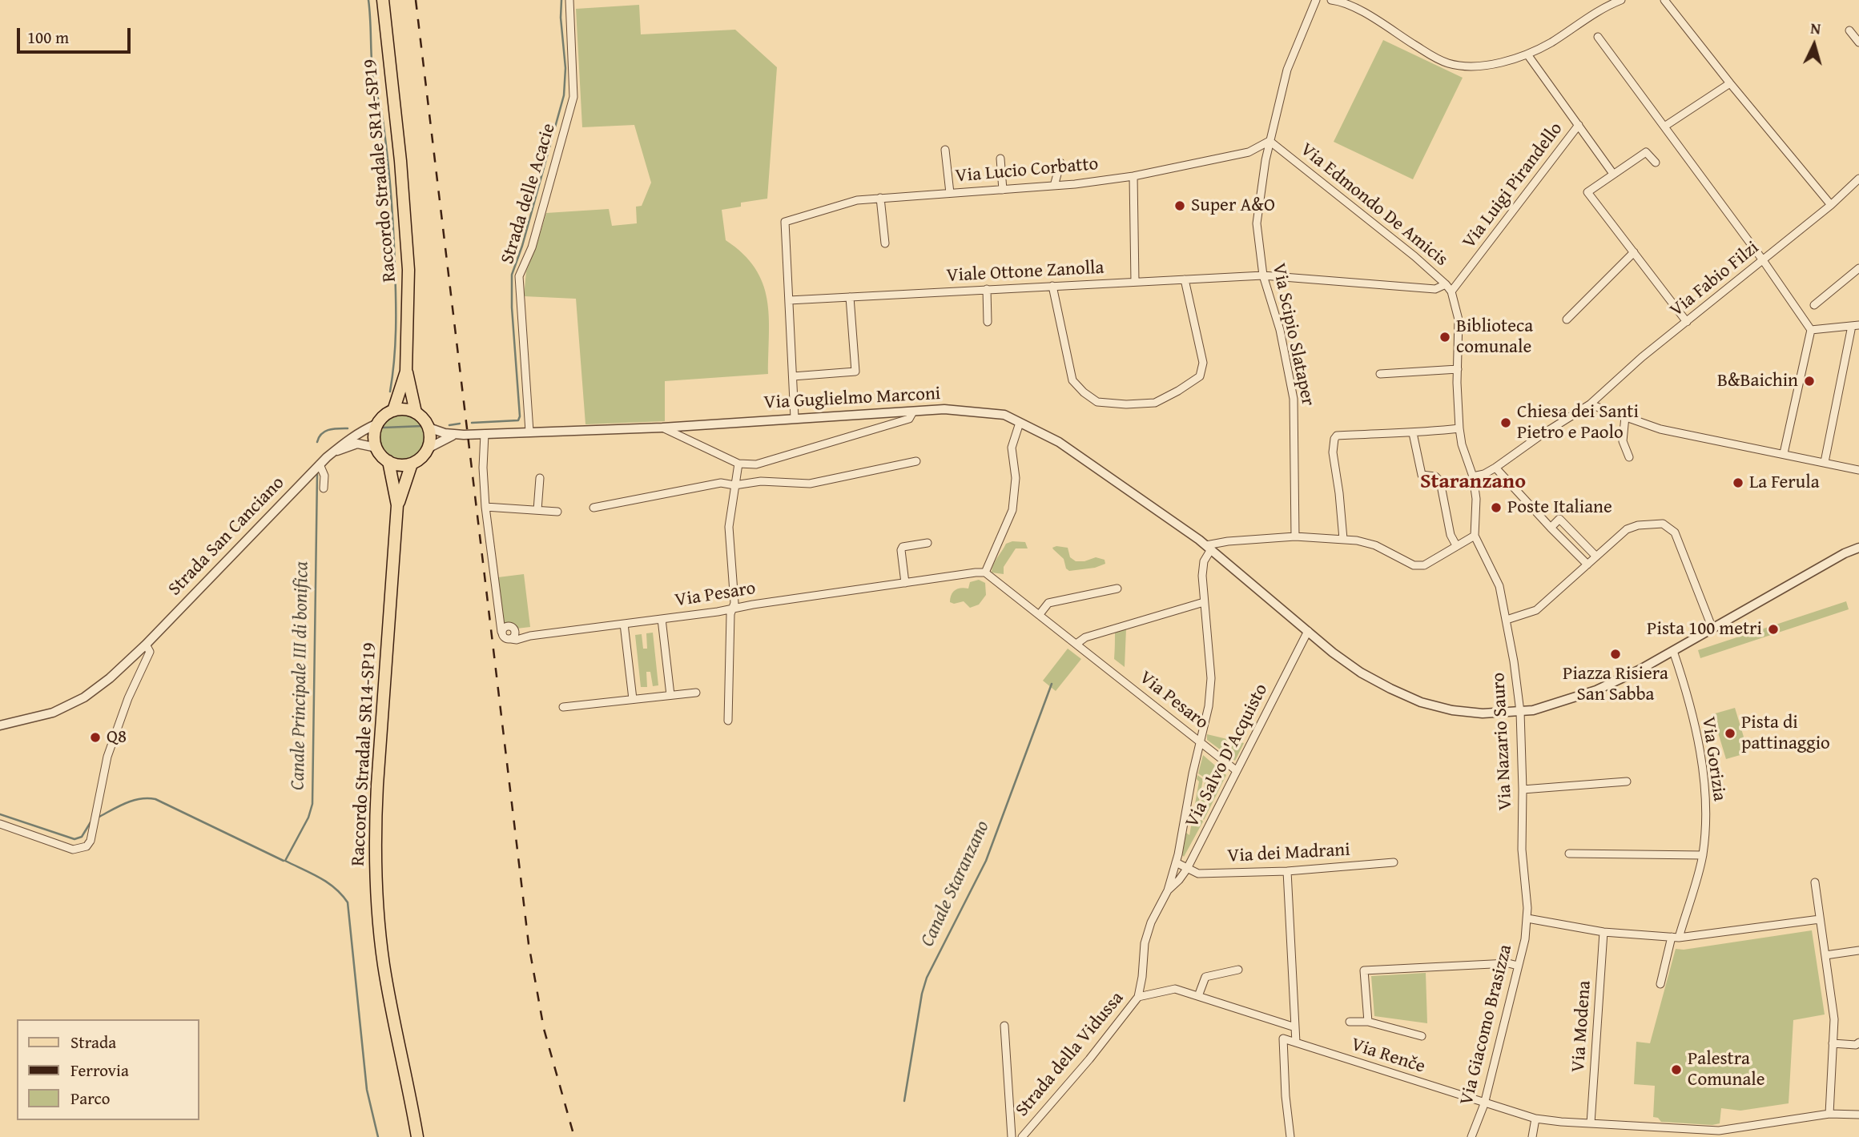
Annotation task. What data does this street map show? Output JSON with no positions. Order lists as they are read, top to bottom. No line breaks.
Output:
{"streets":{"main road":["Raccordo Stradale SR14-SP19"],"street":["Via Lucio Corbatto","Via Luigi Pirandello","Strada delle Acacie","Via Edmondo De Amicis","Viale Ottone Zanolla","Via Fabio Filzi","Via Scipio Slataper","Via Guglielmo Marconi","Strada San Canciano","Via Pesaro","Via Nazario Sauro","Via Salvo D'Acquisto","Via Gorizia","Via dei Madrani","Via Giacomo Brasizza","Via Modena","Strada della Vidussa","Via Renče"]},"crossings":[["Raccordo Stradale SR14-SP19","Via Guglielmo Marconi"],["Raccordo Stradale SR14-SP19","Strada San Canciano"],["Via Lucio Corbatto","Via Edmondo De Amicis"],["Via Lucio Corbatto","Viale Ottone Zanolla"],["Via Lucio Corbatto","Via Scipio Slataper"],["Via Luigi Pirandello","Via Edmondo De Amicis"],["Strada delle Acacie","Via Guglielmo Marconi"],["Via Edmondo De Amicis","Viale Ottone Zanolla"],["Via Edmondo De Amicis","Via Fabio Filzi"],["Via Edmondo De Amicis","Via Scipio Slataper"],["Via Edmondo De Amicis","Via Nazario Sauro"],["Viale Ottone Zanolla","Via Scipio Slataper"],["Via Guglielmo Marconi","Strada San Canciano"],["Via Guglielmo Marconi","Via Nazario Sauro"],["Via Guglielmo Marconi","Via Salvo D'Acquisto"],["Via Guglielmo Marconi","Via Gorizia"],["Via Guglielmo Marconi","Strada della Vidussa"],["Via Pesaro","Via Salvo D'Acquisto"],["Via Pesaro","Strada della Vidussa"],["Via Nazario Sauro","Via Giacomo Brasizza"],["Via Salvo D'Acquisto","Via dei Madrani"],["Via Salvo D'Acquisto","Strada della Vidussa"],["Via Giacomo Brasizza","Via Renče"],["Via Modena","Via Renče"]],"districts":["Staranzano"],"water":["Canale Principale III di bonifica","Canale Staranzano"],"places":["Super A&O","Biblioteca comunale","B&Baichin","Chiesa dei Santi Pietro e Paolo","La Ferula","Poste Italiane","Pista 100 metri","Piazza Risiera San Sabba","Pista di pattinaggio","Q8","Palestra Comunale"],"legend":["Strada","Ferrovia","Parco"],"scale_bar":"100 m","north":"top"}
